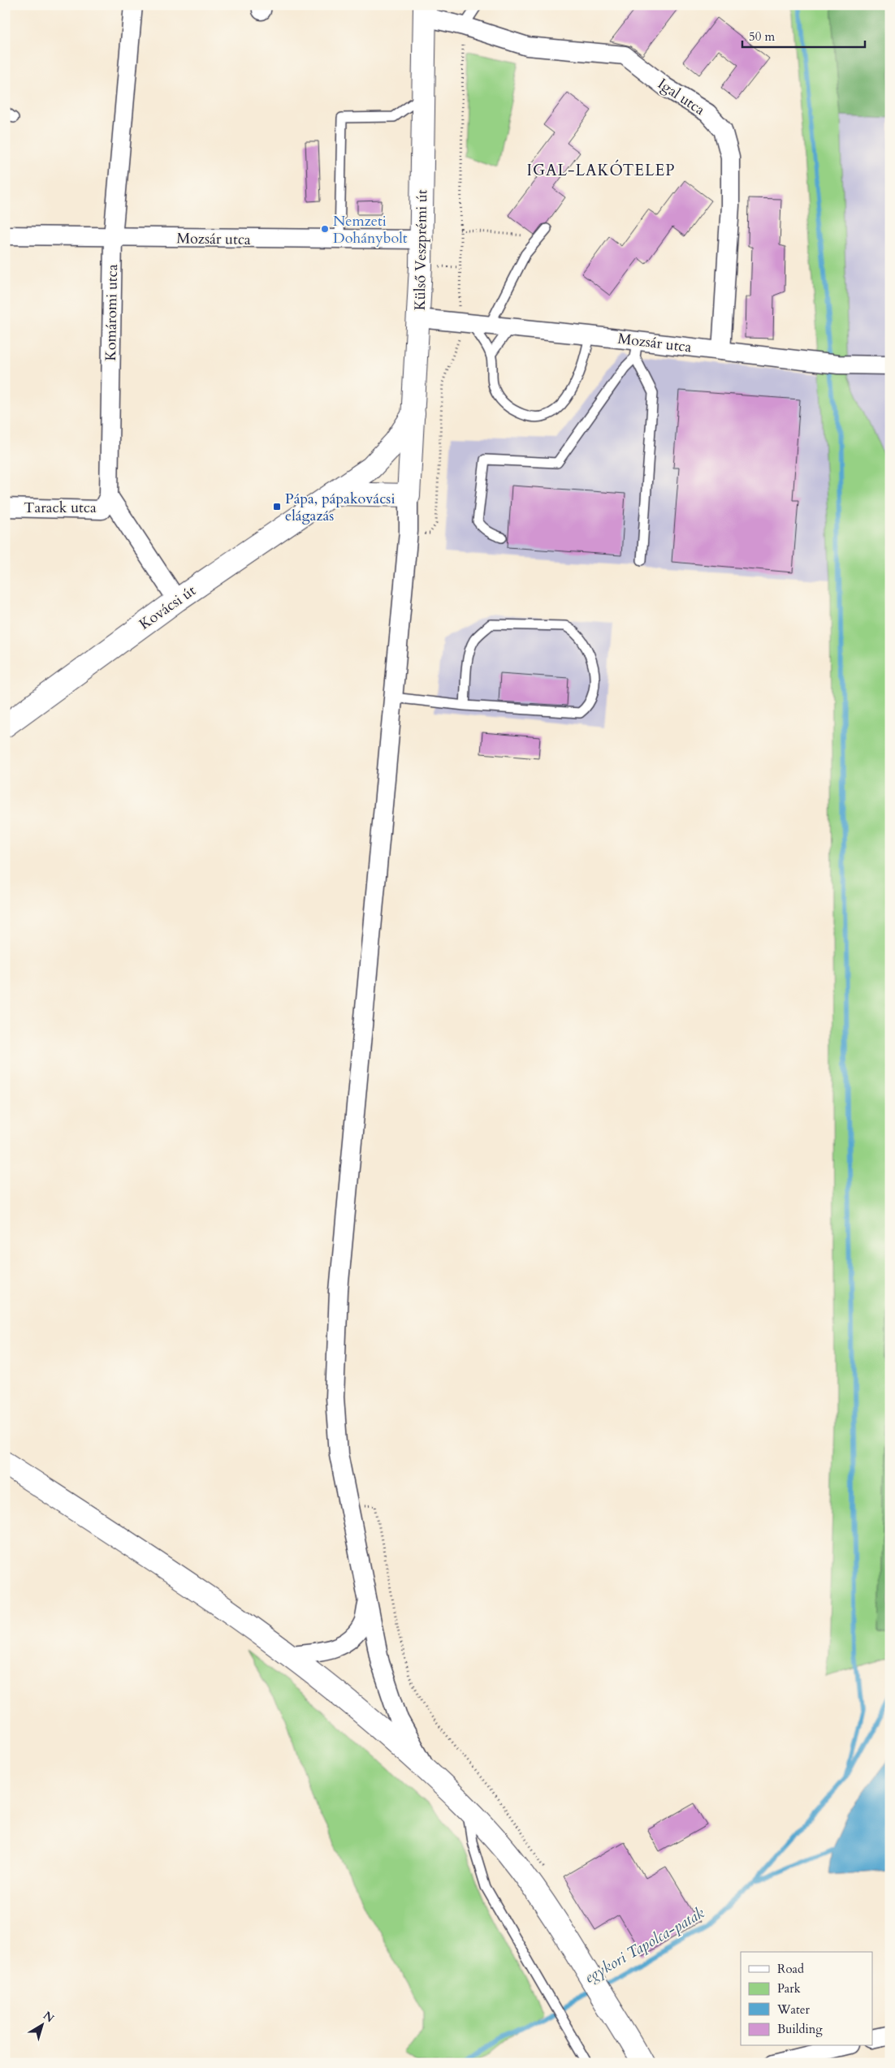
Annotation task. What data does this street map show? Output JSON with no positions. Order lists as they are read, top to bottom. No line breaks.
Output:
{"streets":{"street":["Igal utca","Mozsár utca","Külső Veszprémi út","Komáromi utca","Tarack utca","Kovácsi út"]},"crossings":[["Igal utca","Mozsár utca"],["Igal utca","Külső Veszprémi út"],["Mozsár utca","Külső Veszprémi út"],["Mozsár utca","Komáromi utca"],["Külső Veszprémi út","Kovácsi út"],["Komáromi utca","Tarack utca"]],"districts":["IGAL-LAKÓTELEP"],"water":["egykori Tapolca-patak"],"places":{"other":["Nemzeti Dohánybolt"],"transit":["Pápa, pápakovácsi elágazás"]},"legend":["Road","Park","Water","Building"],"scale_bar":"50 m","north":"top right"}
